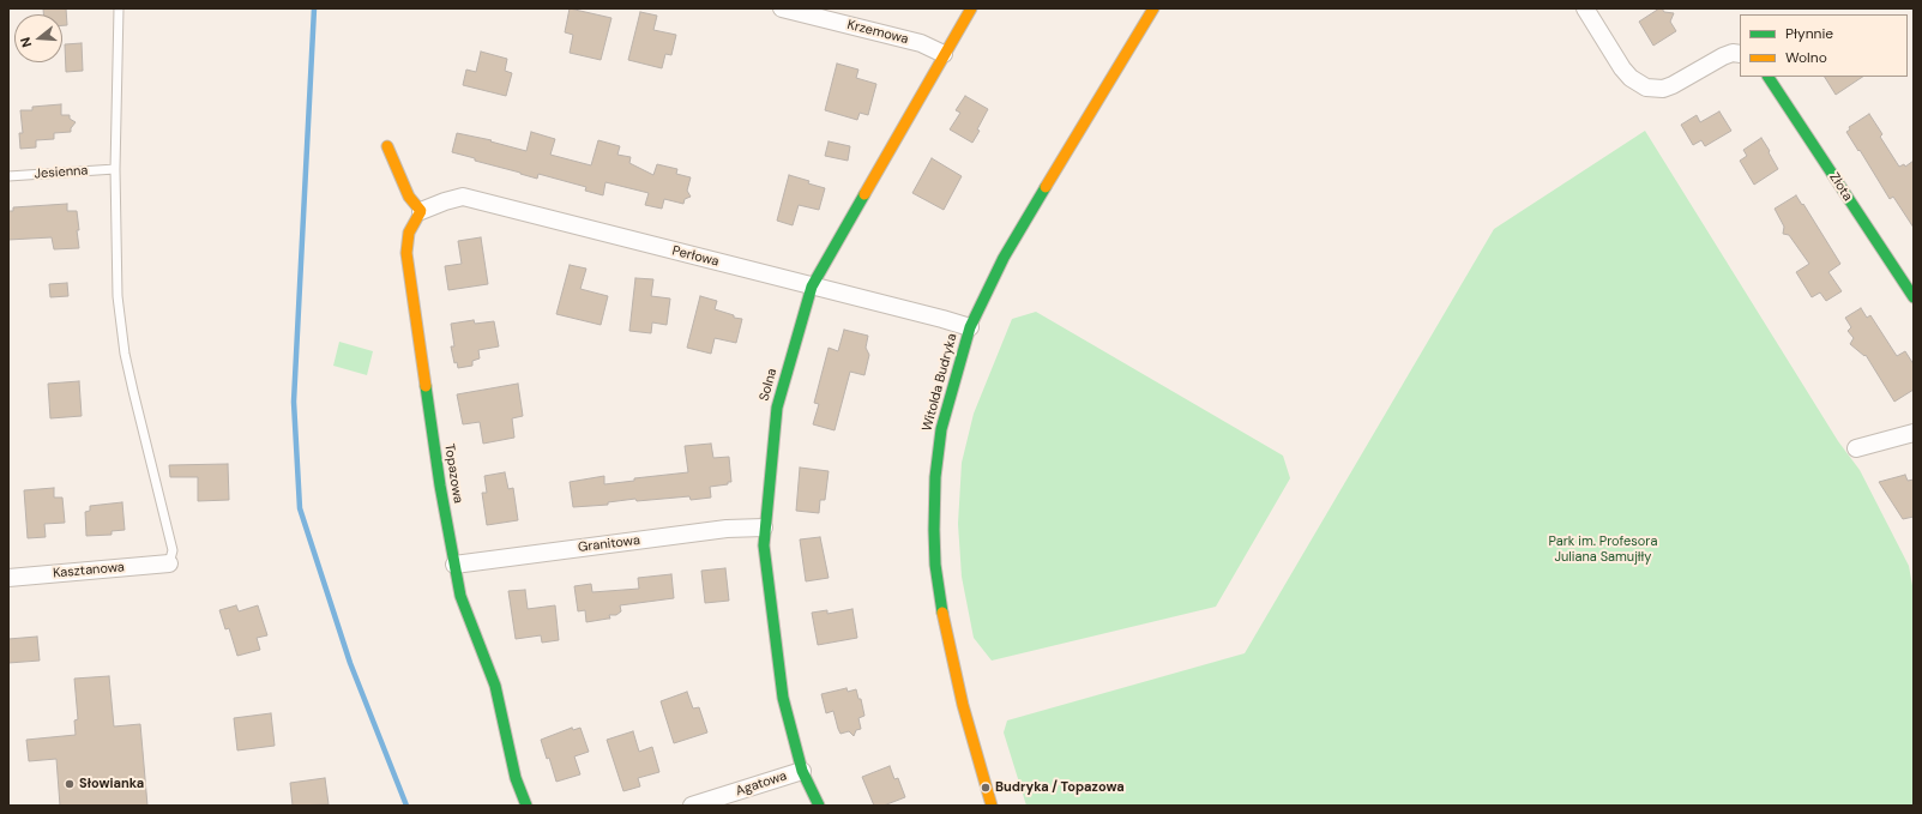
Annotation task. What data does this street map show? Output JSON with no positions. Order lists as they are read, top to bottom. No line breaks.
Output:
{"streets":{"street":["Krzemowa","Złota","Perłowa","Witolda Budryka","Solna","Topazowa","Granitowa","Kasztanowa","Agatowa"],"lane":["Jesienna"]},"crossings":[["Krzemowa","Solna"],["Perłowa","Witolda Budryka"],["Perłowa","Solna"],["Perłowa","Topazowa"],["Solna","Granitowa"],["Solna","Agatowa"],["Topazowa","Granitowa"]],"parks":["Park im. Profesora Juliana Samujłły"],"places":["Słowianka","Budryka / Topazowa"],"legend":["Płynnie","Wolno"],"north":"left"}
